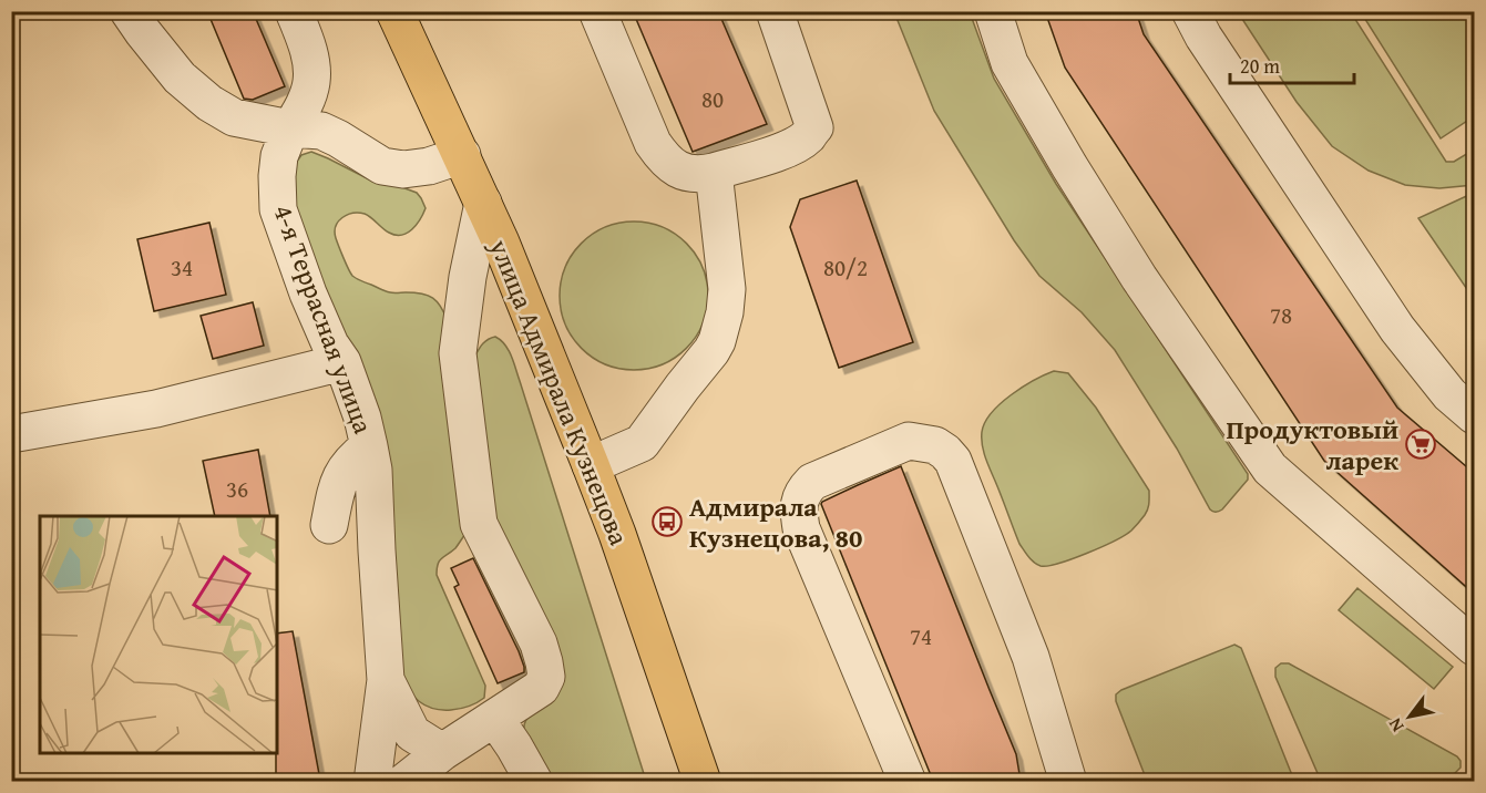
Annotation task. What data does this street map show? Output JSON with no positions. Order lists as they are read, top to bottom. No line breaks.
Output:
{"streets":{"main road":["улица Адмирала Кузнецова"],"street":["4-я Террасная улица"]},"places":{"supermarket":["Продуктовый ларек"],"bus stop":["Адмирала Кузнецова, 80"]},"house_numbers":["80","34","80/2","78","36","74"],"scale_bar":"20 m","north":"bottom left"}
